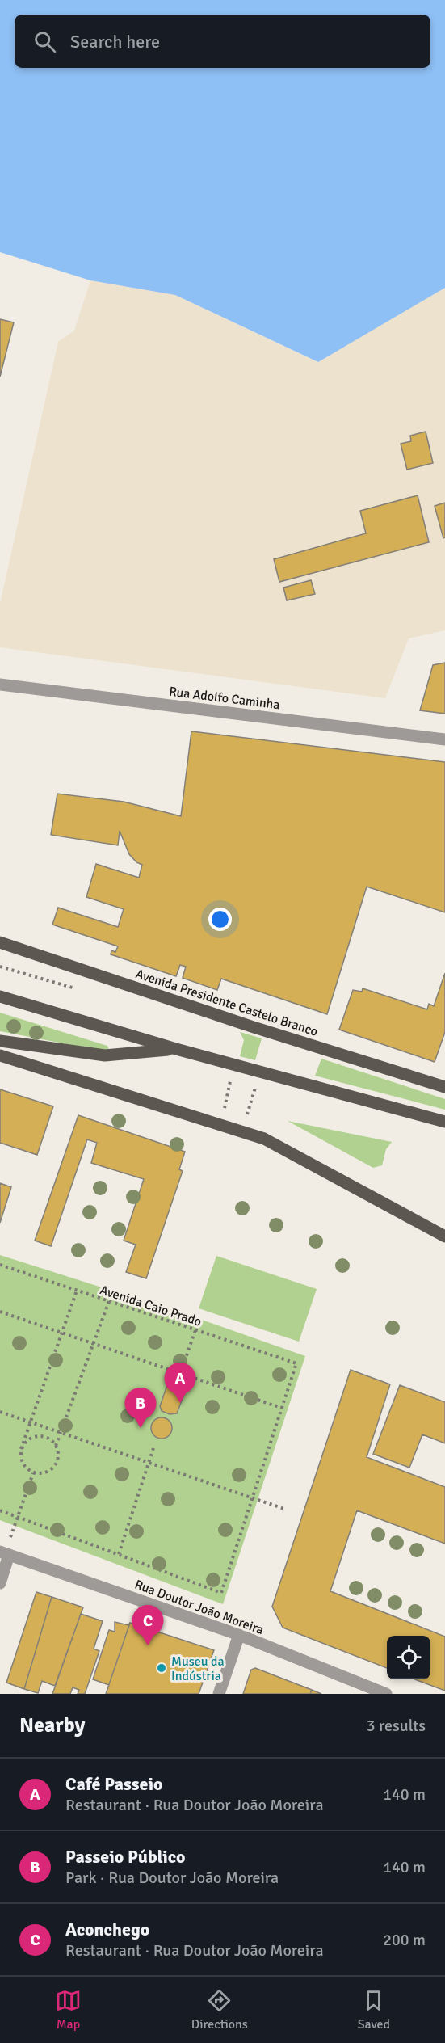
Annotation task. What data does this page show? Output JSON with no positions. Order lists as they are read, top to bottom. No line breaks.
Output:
{"streets":{"main road":["Avenida Presidente Castelo Branco"],"street":["Rua Adolfo Caminha","Rua Doutor João Moreira"],"path":["Avenida Caio Prado"]},"places":["Museu da Indústria"],"page":{"search":"Search here","pins":["A","B","C"],"heading":["Nearby","3 results"],"list":[{"mark":"A","name":"Café Passeio","note":"Restaurant · Rua Doutor João Moreira","value":"140 m"},{"mark":"B","name":"Passeio Público","note":"Park · Rua Doutor João Moreira","value":"140 m"},{"mark":"C","name":"Aconchego","note":"Restaurant · Rua Doutor João Moreira","value":"200 m"}],"nav":["Map","Directions","Saved"]}}
